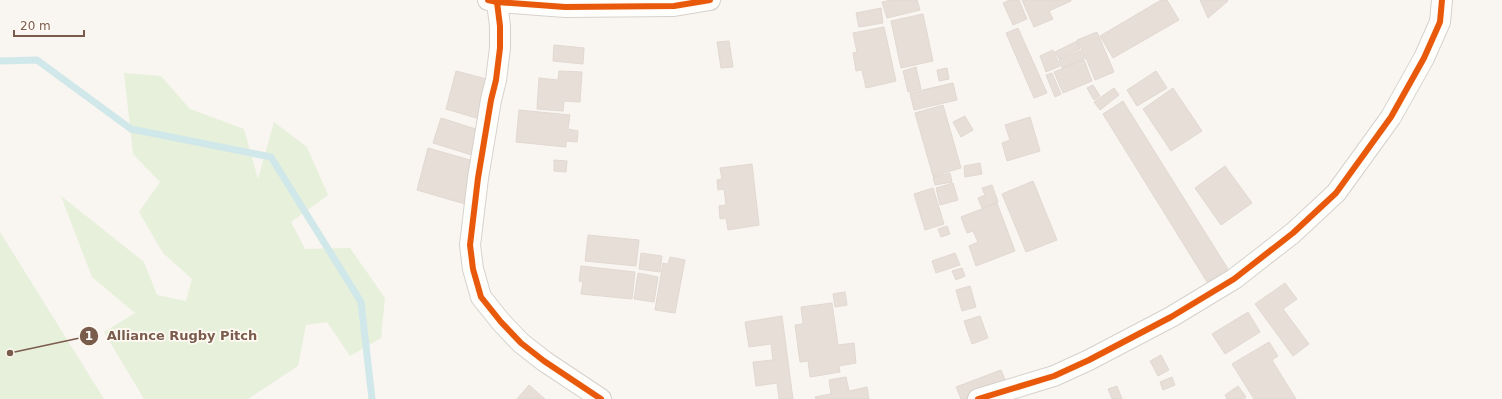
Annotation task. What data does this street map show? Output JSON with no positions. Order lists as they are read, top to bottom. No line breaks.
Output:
{"places":["Alliance Rugby Pitch"],"scale_bar":"20 m"}
